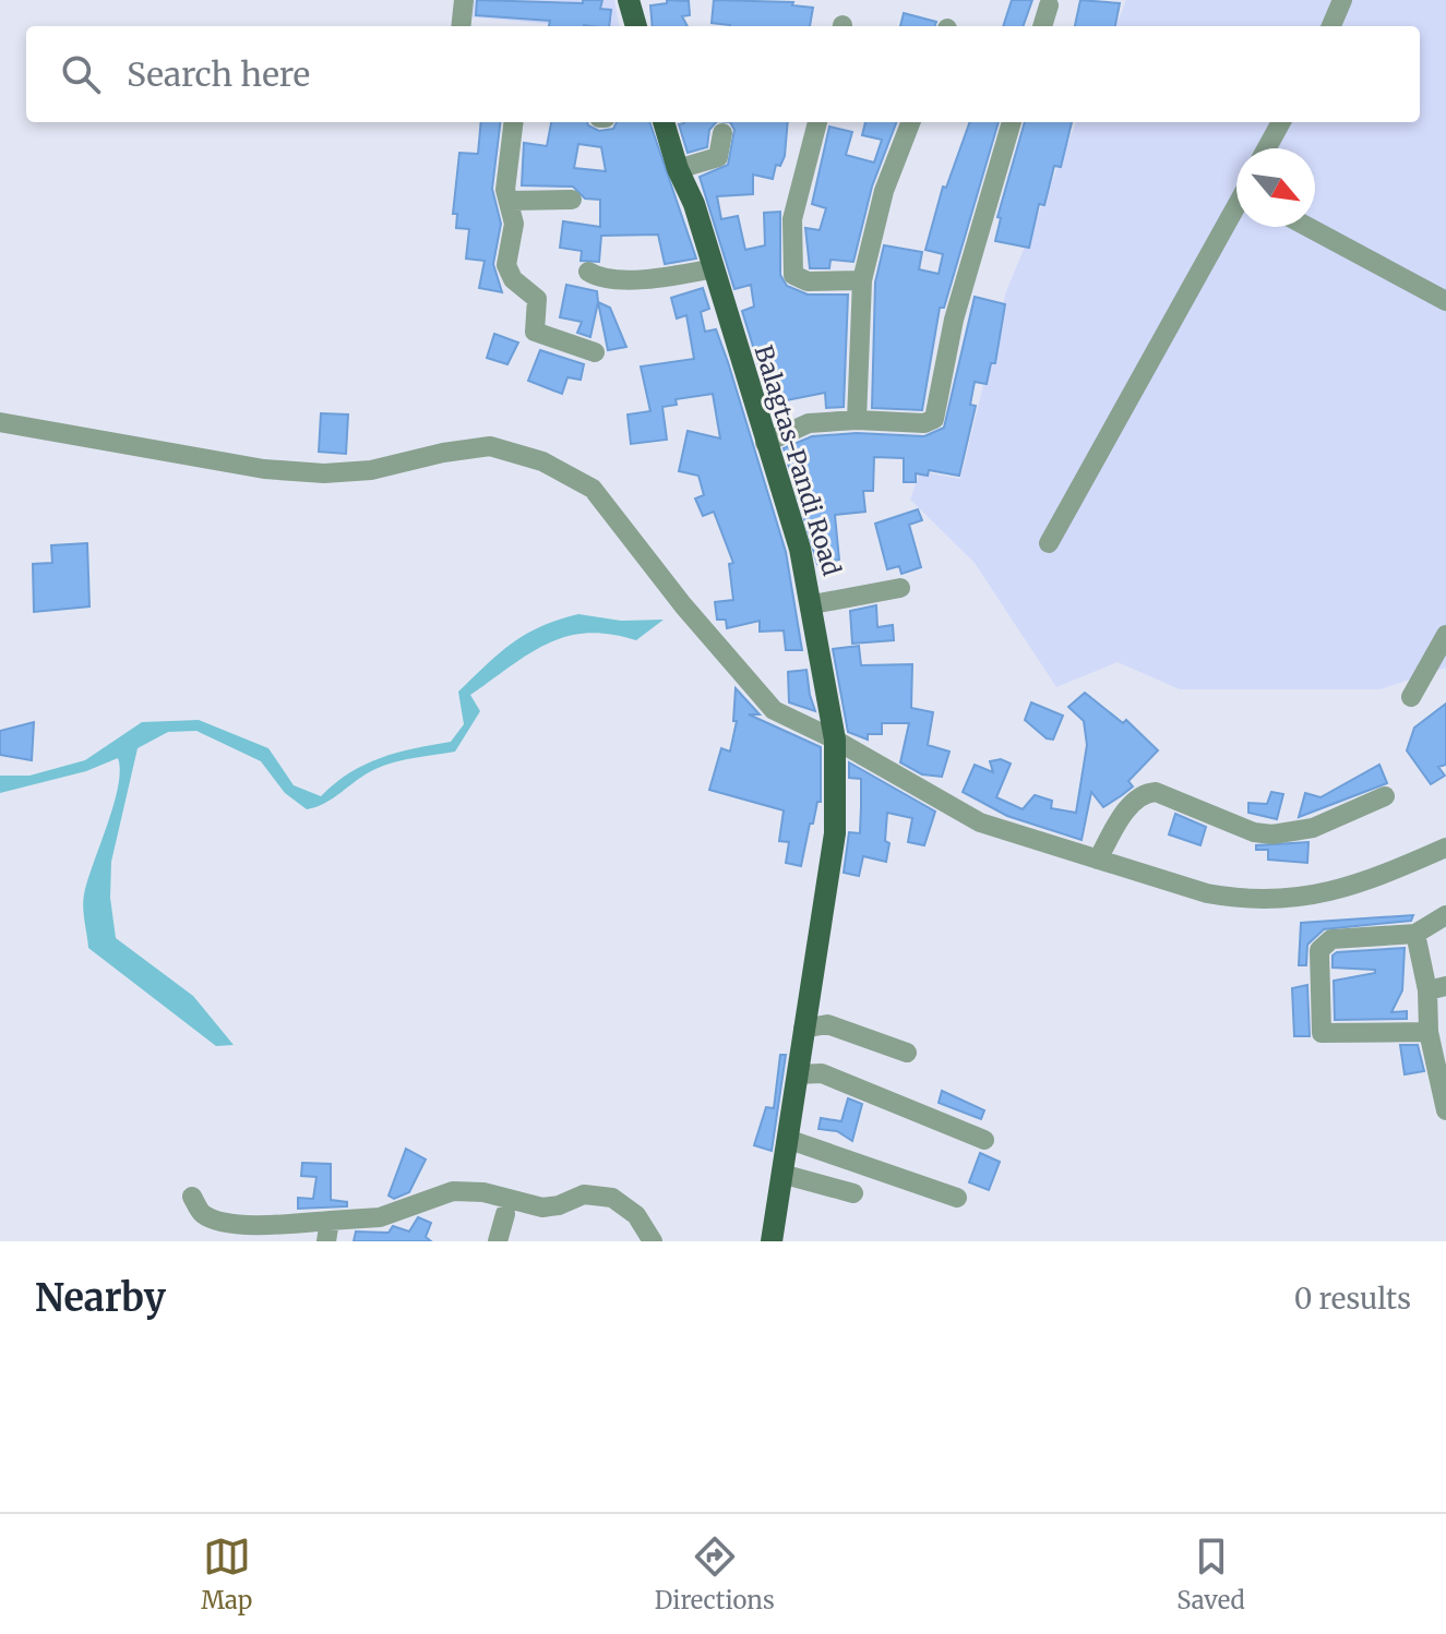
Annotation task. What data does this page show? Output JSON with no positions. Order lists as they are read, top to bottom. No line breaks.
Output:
{"streets":{"main road":["Balagtas-Pandi Road"]},"north":"bottom right","page":{"search":"Search here","heading":["Nearby","0 results"],"nav":["Map","Directions","Saved"]}}
